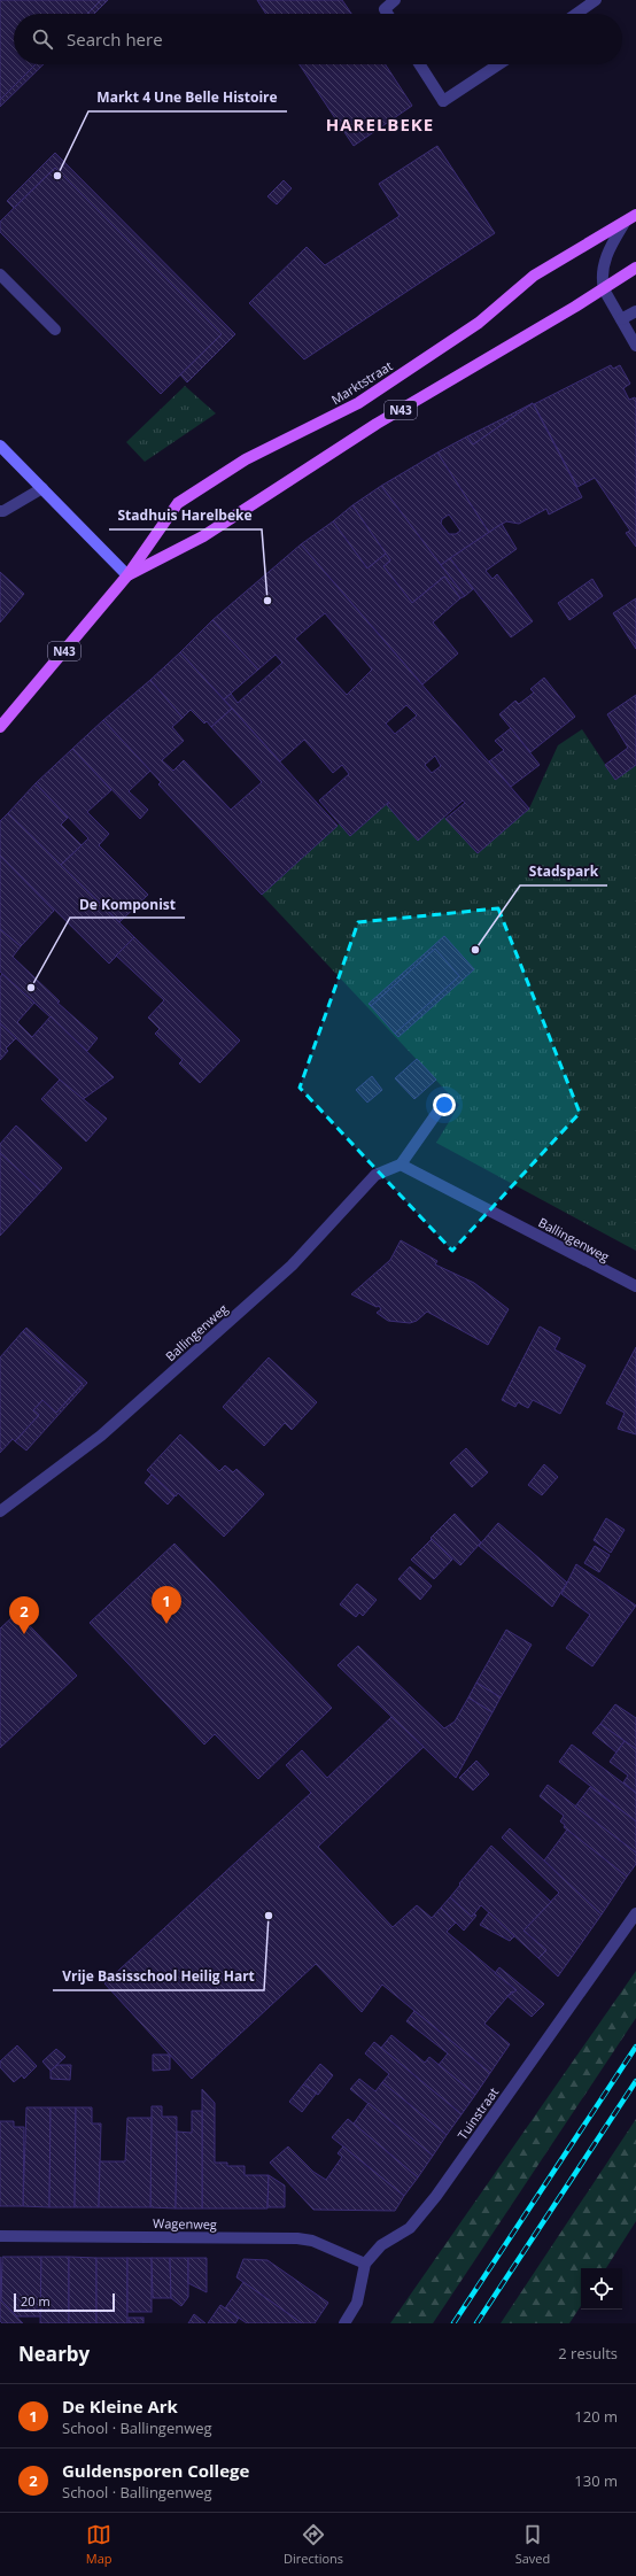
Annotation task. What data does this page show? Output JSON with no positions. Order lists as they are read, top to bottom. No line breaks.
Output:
{"streets":{"main road":["Marktstraat","N43"],"street":["Ballingenweg","Tuinstraat","Wagenweg"]},"crossings":[["Marktstraat","N43"],["Tuinstraat","Wagenweg"]],"districts":["HARELBEKE"],"places":["Markt 4 Une Belle Histoire","Stadhuis Harelbeke","Stadspark","De Komponist","Vrije Basisschool Heilig Hart"],"scale_bar":"20 m","page":{"search":"Search here","pins":["1","2"],"scale":"20 m","heading":["Nearby","2 results"],"list":[{"mark":"1","name":"De Kleine Ark","note":"School · Ballingenweg","value":"120 m"},{"mark":"2","name":"Guldensporen College","note":"School · Ballingenweg","value":"130 m"}],"nav":["Map","Directions","Saved"]}}
